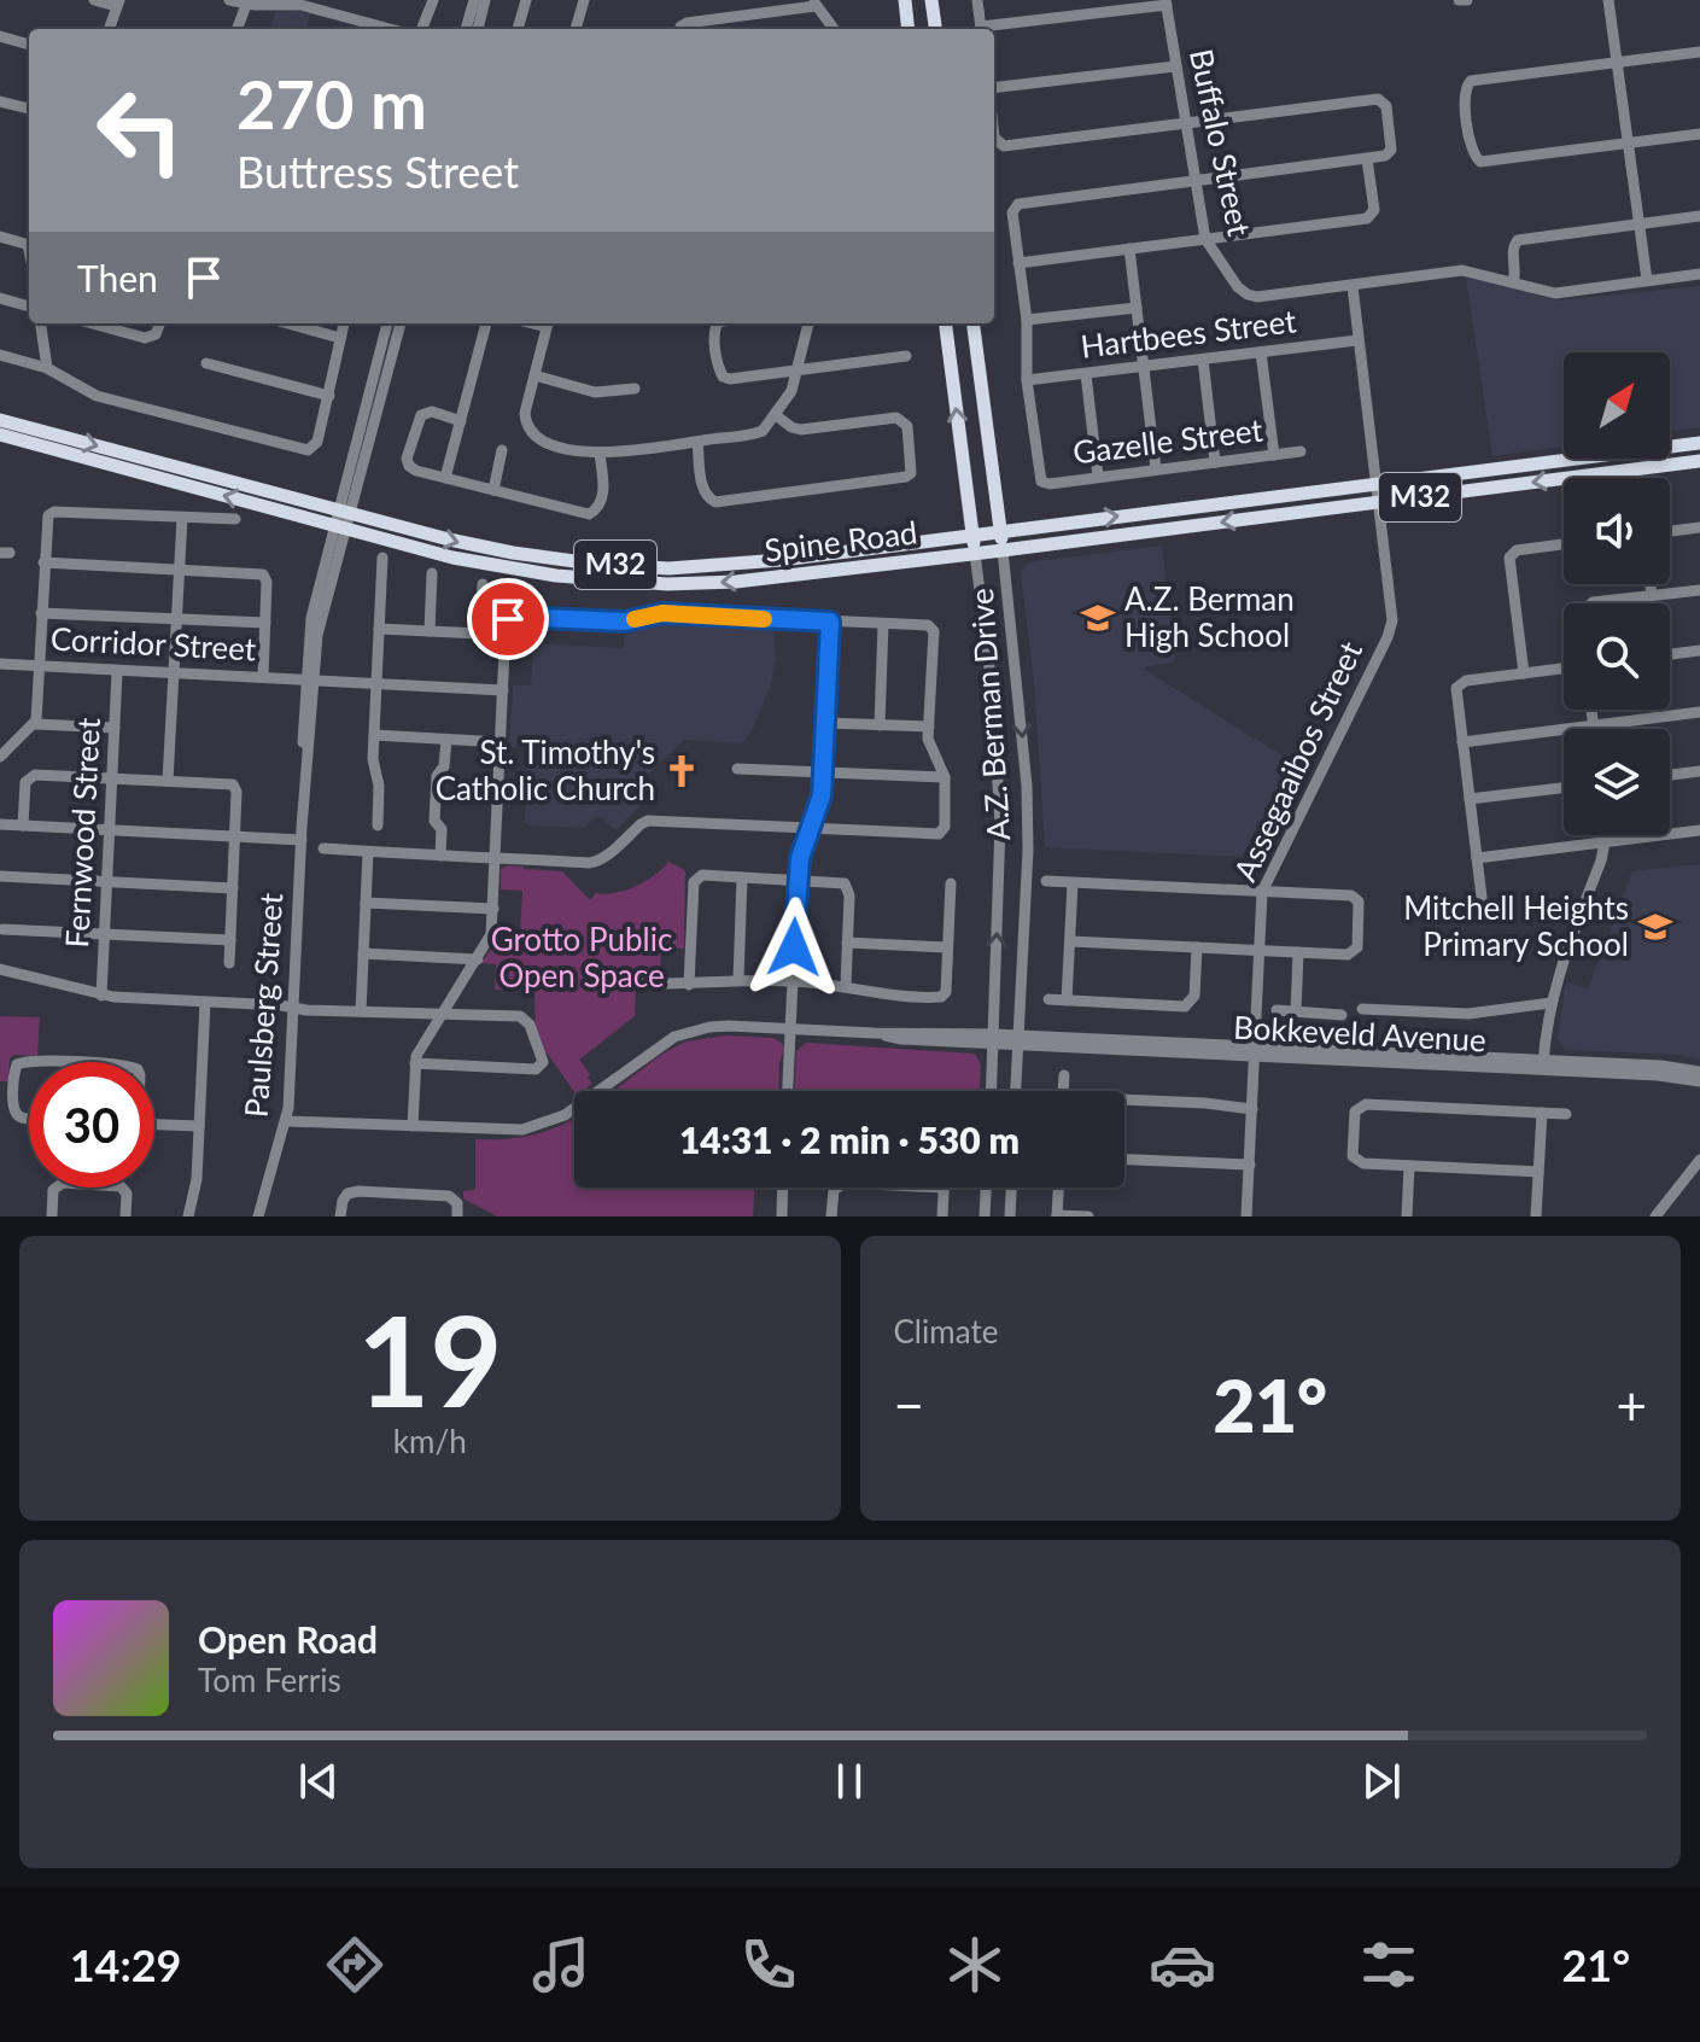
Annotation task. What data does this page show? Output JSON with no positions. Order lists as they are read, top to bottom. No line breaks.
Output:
{"streets":{"main road":["M32","Spine Road","A.Z. Berman Drive"],"street":["Buffalo Street","Hartbees Street","Gazelle Street","Corridor Street","Assegaaibos Street","Fernwood Street","Paulsberg Street","Bokkeveld Avenue"]},"crossings":[["Buffalo Street","Gazelle Street"],["Buffalo Street","Assegaaibos Street"],["Hartbees Street","Gazelle Street"],["Hartbees Street","Assegaaibos Street"],["Spine Road","A.Z. Berman Drive"],["Spine Road","Assegaaibos Street"],["Spine Road","Paulsberg Street"],["Corridor Street","Fernwood Street"],["Corridor Street","Paulsberg Street"],["A.Z. Berman Drive","Bokkeveld Avenue"],["Assegaaibos Street","Bokkeveld Avenue"],["Paulsberg Street","Bokkeveld Avenue"]],"parks":["Grotto Public Open Space"],"places":{"school or university":["A.Z. Berman High School","Mitchell Heights Primary School"],"church":["St. Timothy's Catholic Church"]},"north":"top right","page":{"turn":["270 m","Buttress Street"],"then":"Then","limit":"30","trip":"14:31 · 2 min · 530 m","tile":[["19","km/h"],"Climate"],"heat":["−","21°","+"],"song":["Open Road","Tom Ferris"],"tabs":["14:29","21°"]}}
